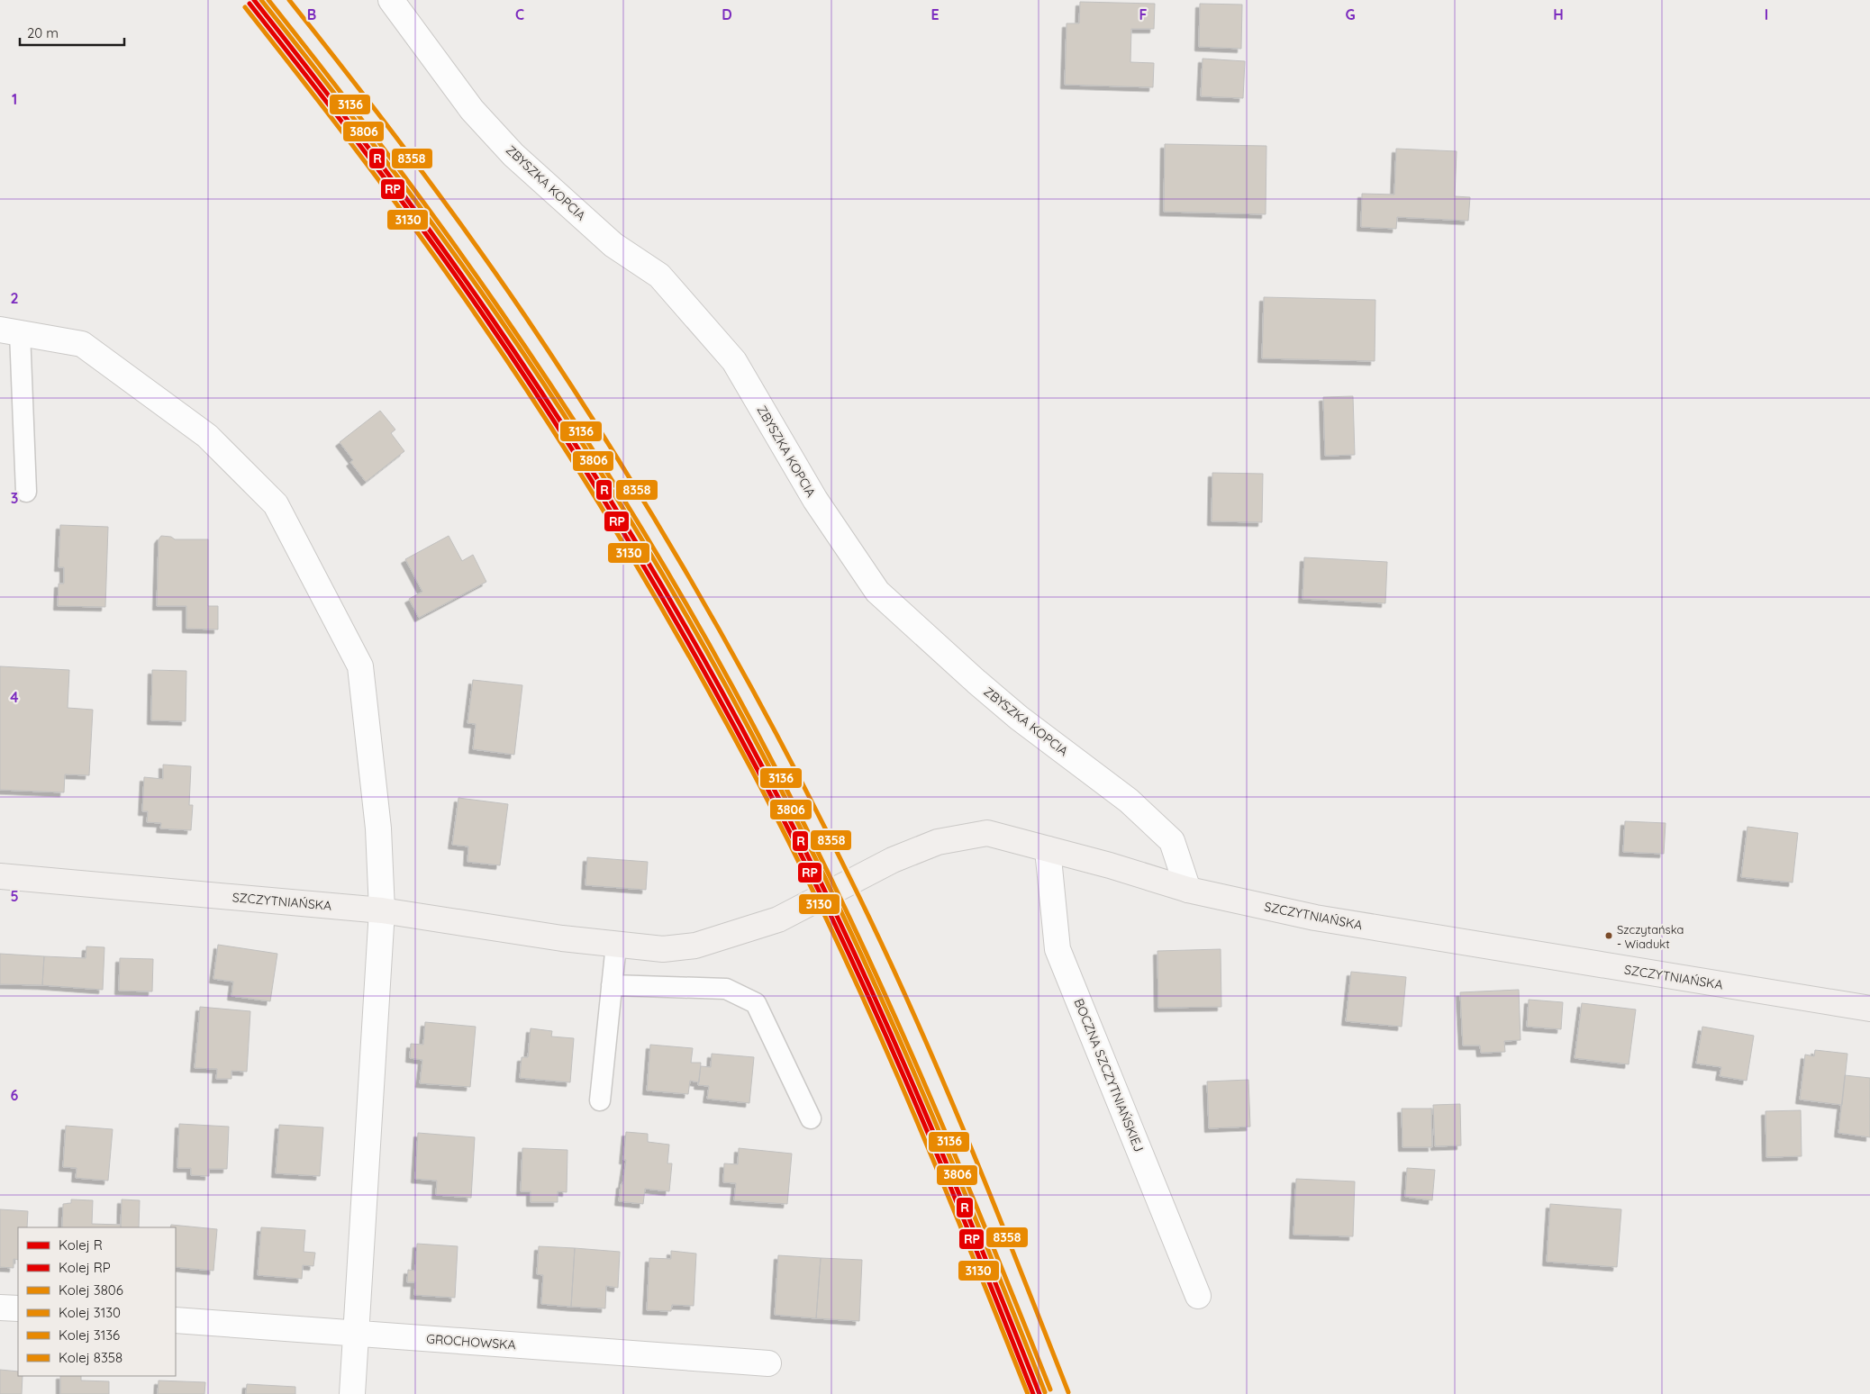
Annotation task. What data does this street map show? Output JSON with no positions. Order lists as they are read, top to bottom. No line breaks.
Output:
{"streets":{"street":["ZBYSZKA KOPCIA","SZCZYTNIAŃSKA","BOCZNA SZCZYTNIAŃSKIEJ","GROCHOWSKA"]},"crossings":[["ZBYSZKA KOPCIA","SZCZYTNIAŃSKA"],["SZCZYTNIAŃSKA","BOCZNA SZCZYTNIAŃSKIEJ"]],"places":["Szczytańska - Wiadukt"],"lines":["rail line R","rail line 3806","rail line 3136","rail line 8358","rail line RP","rail line 3130"],"legend":["Kolej R","Kolej RP","Kolej 3806","Kolej 3130","Kolej 3136","Kolej 8358"],"scale_bar":"20 m","grid":{"columns":["B","C","D","E","F","G","H","I"],"rows":["1","2","3","4","5","6"]}}
